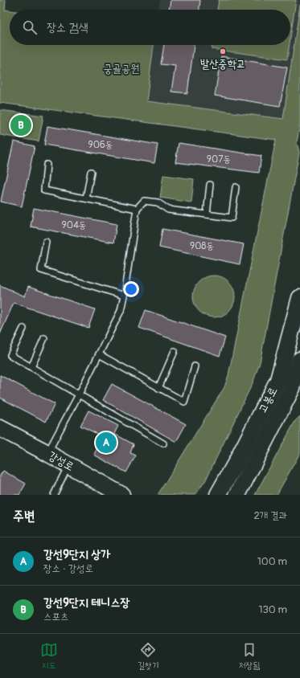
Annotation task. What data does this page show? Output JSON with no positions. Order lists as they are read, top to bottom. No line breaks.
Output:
{"streets":{"main road":["고봉로","강성로"]},"parks":["궁골공원"],"places":["발산중학교"],"house_numbers":["906동","907동","904동","908동"],"page":{"search":"장소 검색","pins":["B","A"],"heading":["주변","2개 결과"],"list":[{"mark":"A","name":"강선9단지 상가","note":"장소 · 강성로","value":"100 m"},{"mark":"B","name":"강선9단지 테니스장","note":"스포츠","value":"130 m"}],"nav":["지도","길찾기","저장됨"]}}
